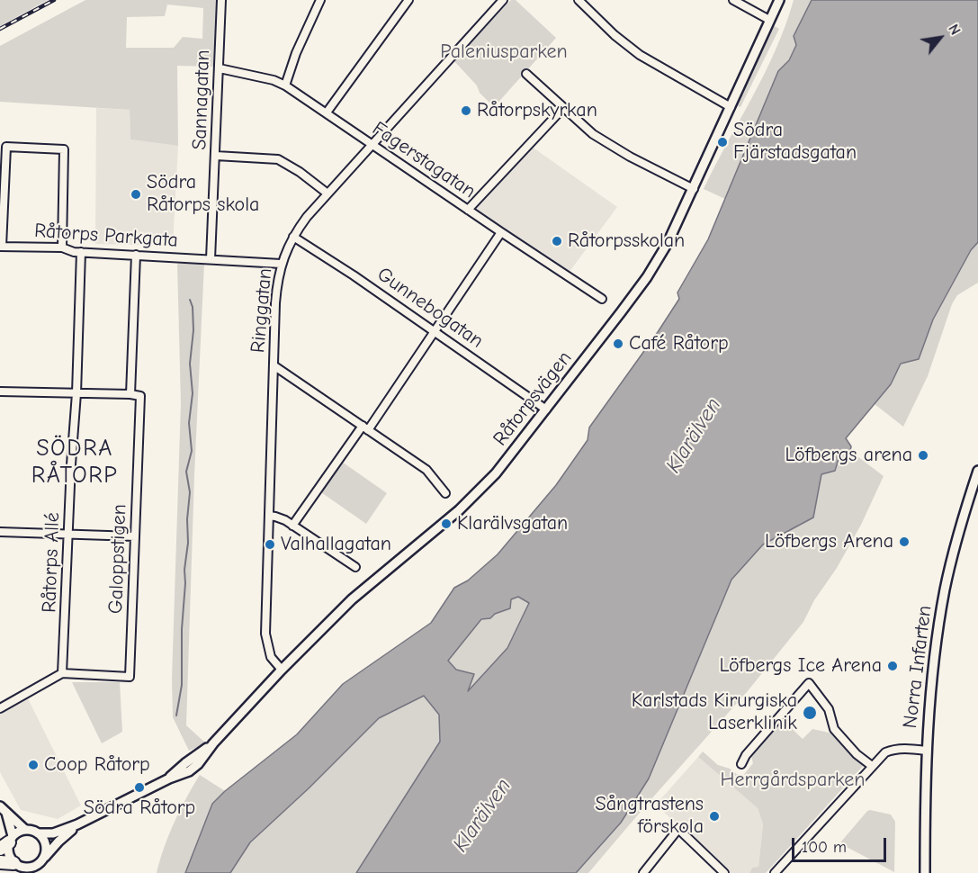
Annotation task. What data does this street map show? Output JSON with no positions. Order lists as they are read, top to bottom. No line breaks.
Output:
{"streets":{"street":["Sannagatan","Fagerstagatan","Råtorps Parkgata","Gunnebogatan","Ringgatan","Råtorpsvägen","Galoppstigen","Råtorps Allé","Norra Infarten"]},"crossings":[["Sannagatan","Fagerstagatan"],["Sannagatan","Råtorps Parkgata"],["Fagerstagatan","Ringgatan"],["Råtorps Parkgata","Galoppstigen"],["Råtorps Parkgata","Råtorps Allé"],["Gunnebogatan","Ringgatan"],["Gunnebogatan","Råtorpsvägen"],["Ringgatan","Råtorpsvägen"],["Galoppstigen","Råtorps Allé"]],"districts":["SÖDRA RÅTORP"],"water":["Klarälven"],"parks":["Paleniusparken","Herrgårdsparken"],"places":["Råtorpskyrkan","Södra Fjärstadsgatan","Södra Råtorps skola","Råtorpsskolan","Café Råtorp","Löfbergs arena","Klarälvsgatan","Löfbergs Arena","Valhallagatan","Löfbergs Ice Arena","Karlstads Kirurgiska Laserklinik","Coop Råtorp","Södra Råtorp","Sångtrastens förskola"],"scale_bar":"100 m","north":"top right"}
